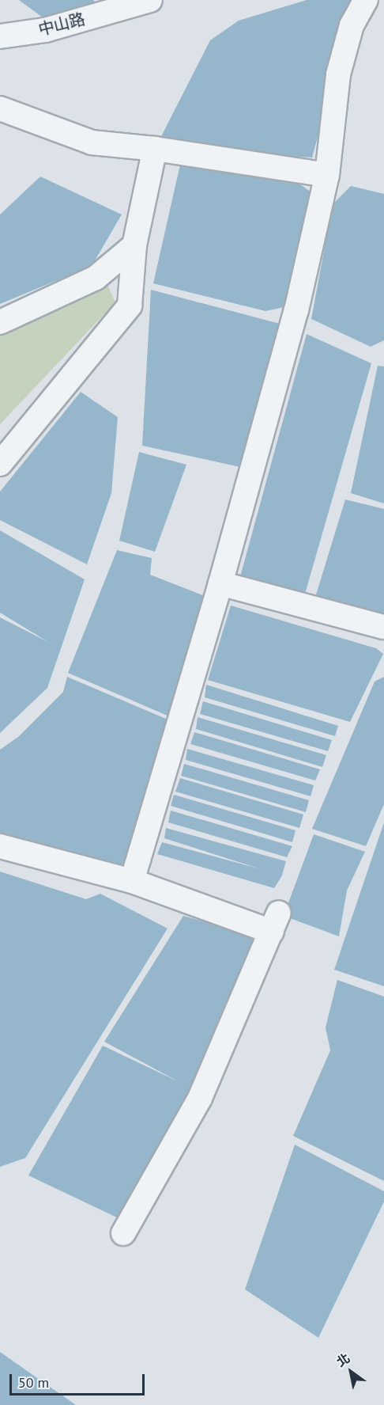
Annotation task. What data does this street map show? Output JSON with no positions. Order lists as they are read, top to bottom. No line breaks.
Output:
{"streets":{"street":["中山路"]},"scale_bar":"50 m","north":"top left"}
